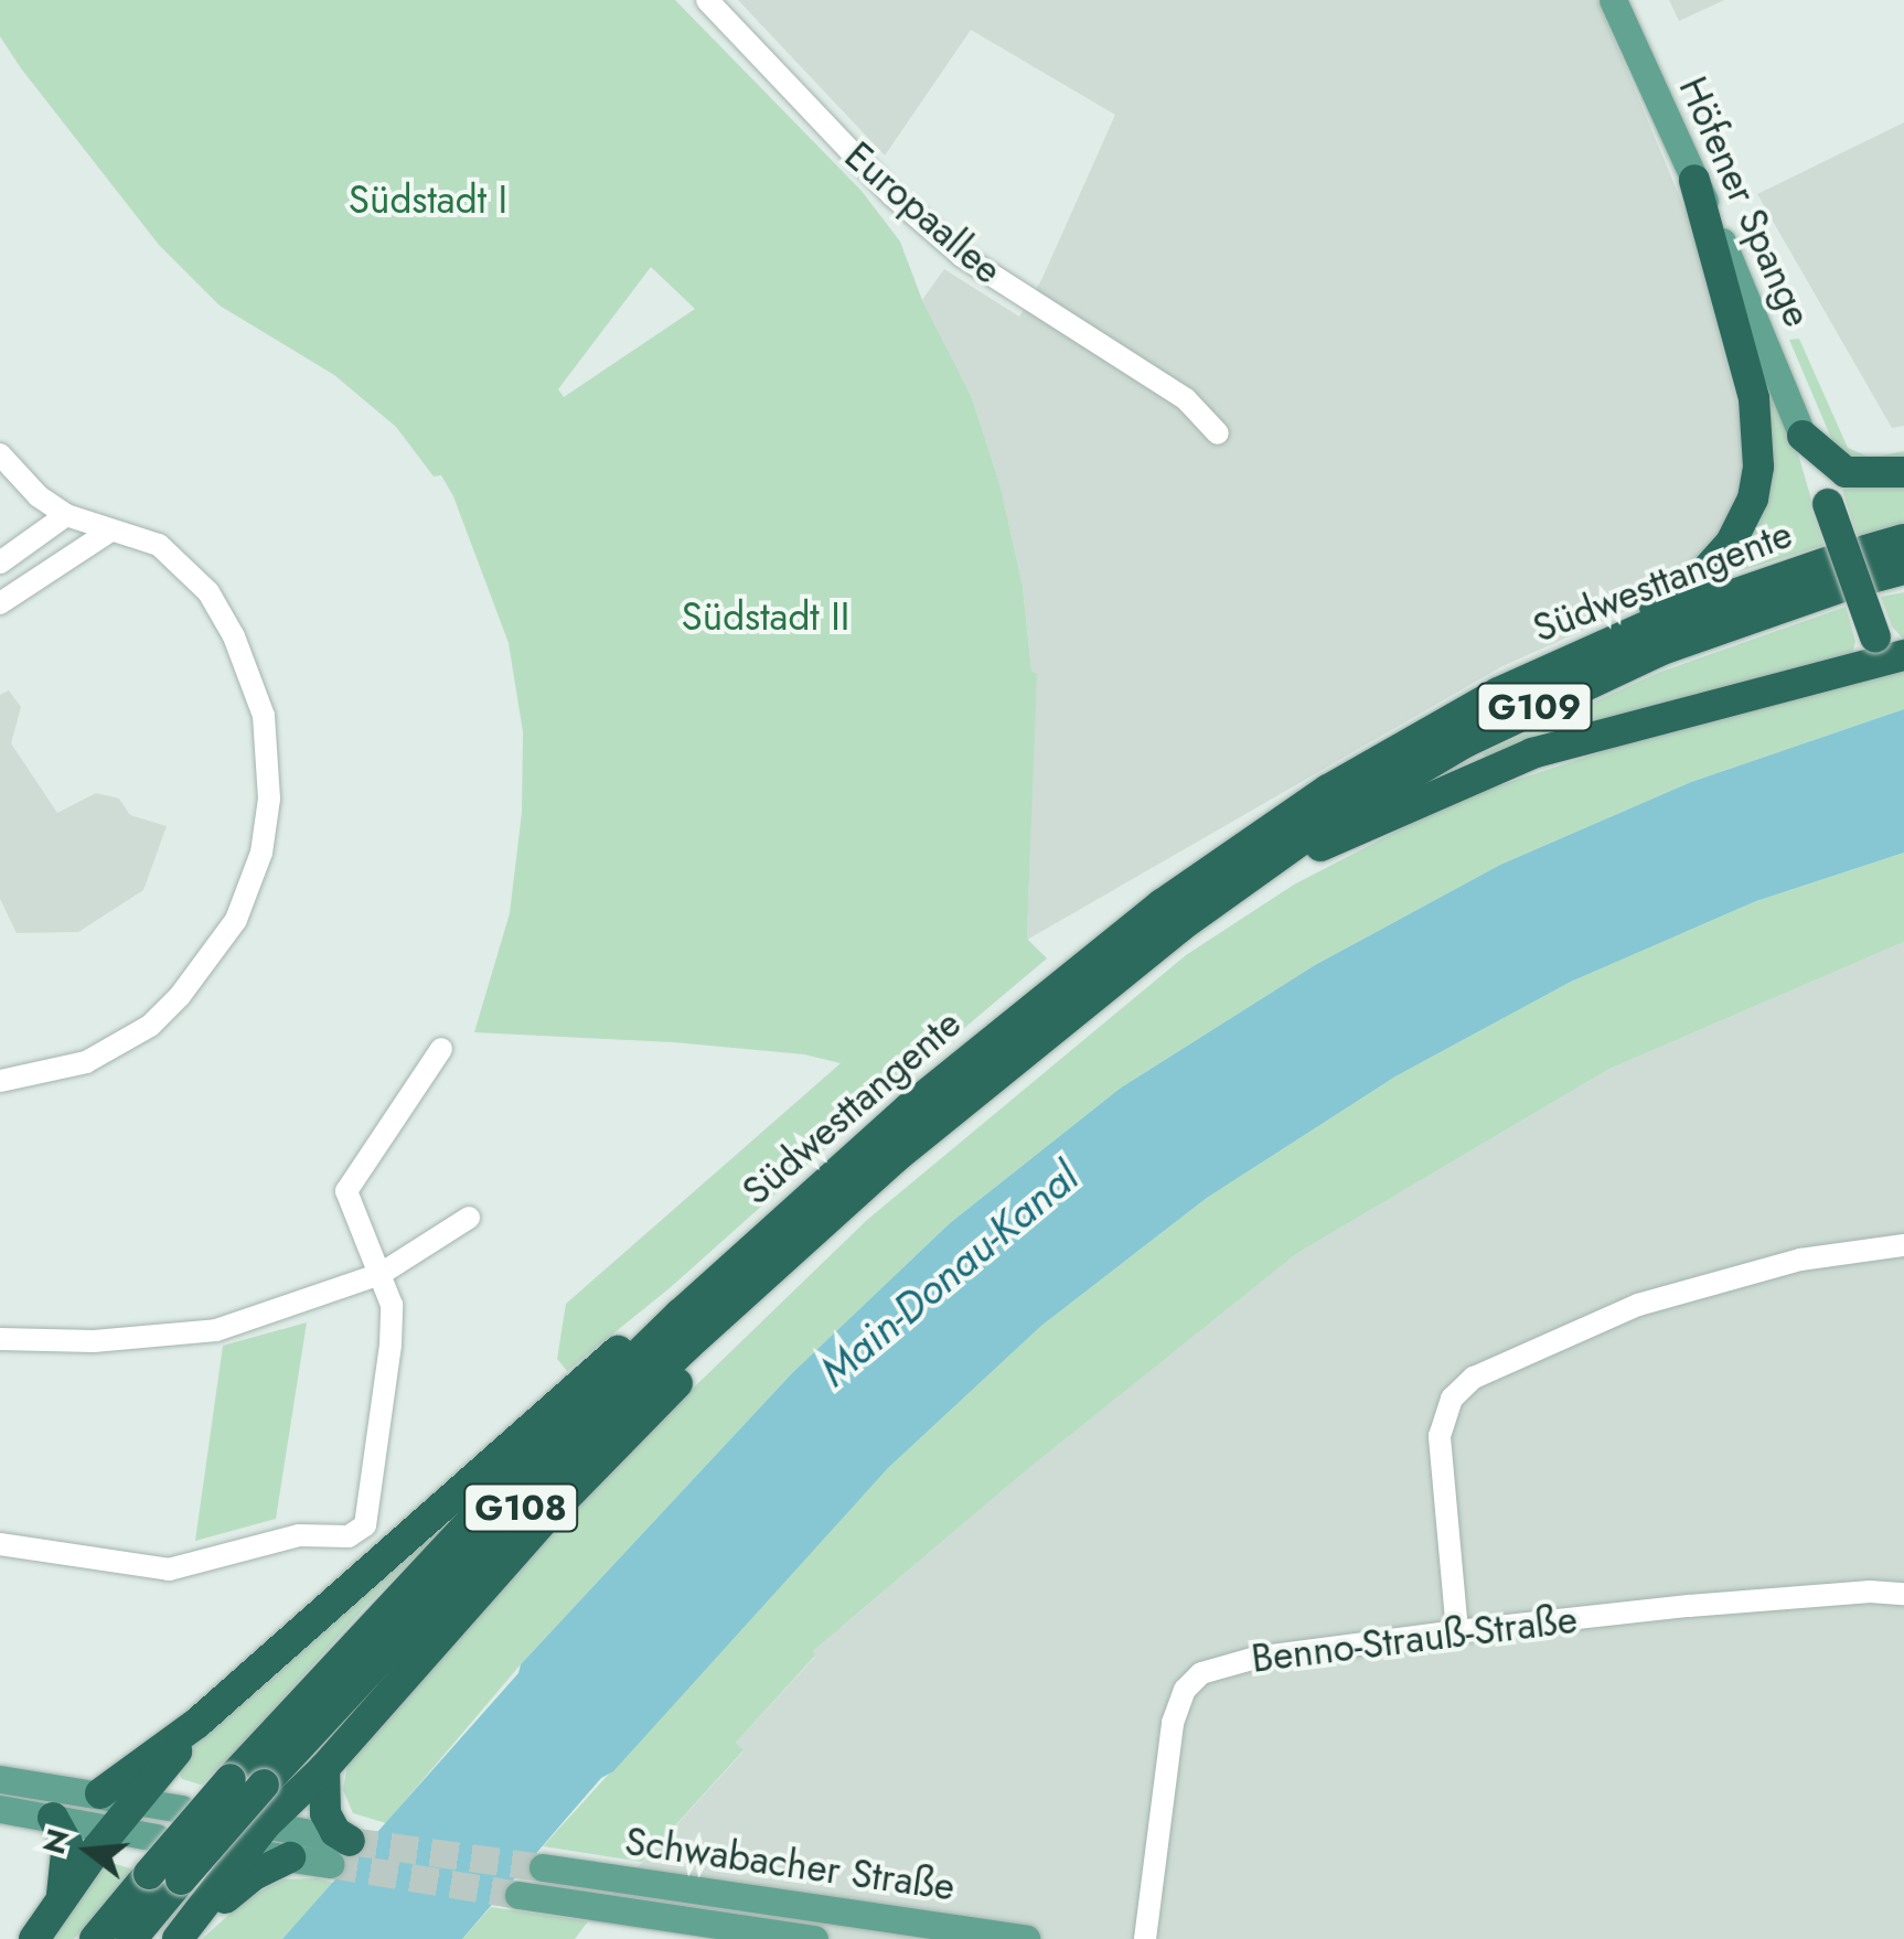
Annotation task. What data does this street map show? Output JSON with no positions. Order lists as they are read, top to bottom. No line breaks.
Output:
{"streets":{"highway":["Südwesttangente","G109","G108"],"main road":["Höfener Spange","Schwabacher Straße"],"street":["Europaallee","Benno-Strauß-Straße"]},"water":["Main-Donau-Kanal"],"parks":["Südstadt I","Südstadt II"],"north":"left"}
